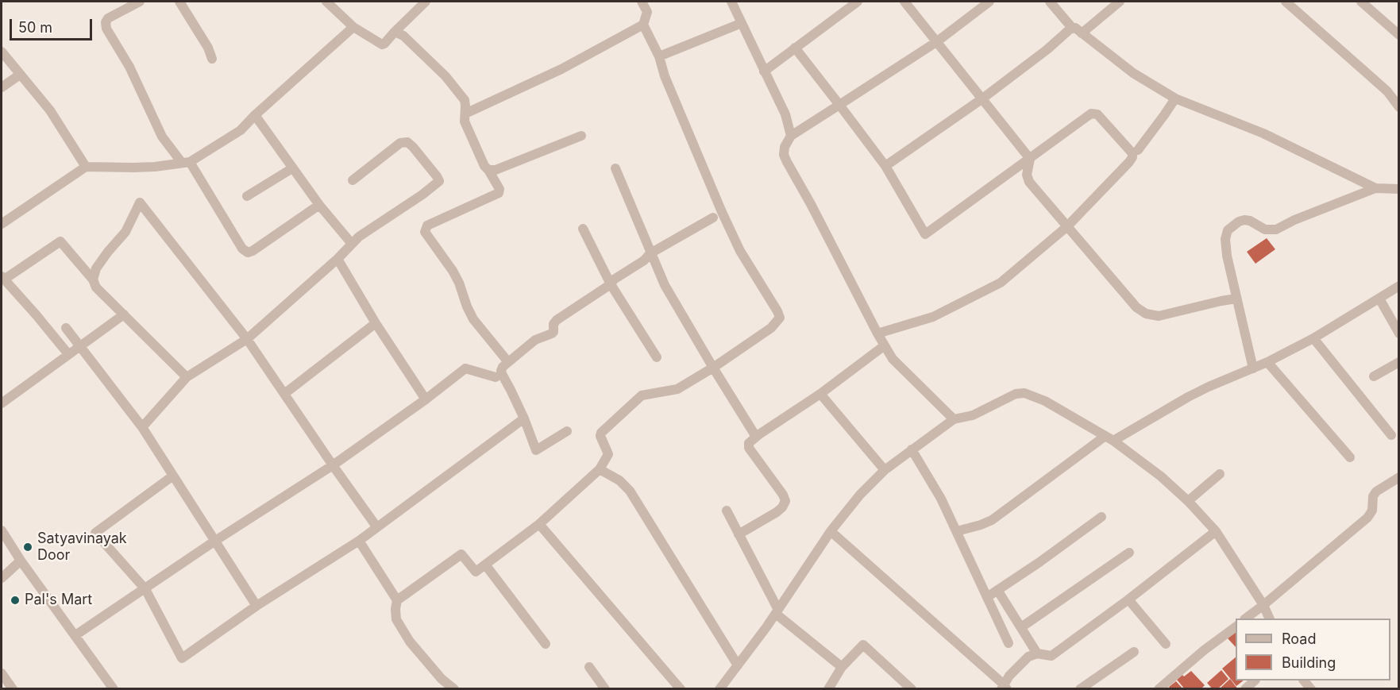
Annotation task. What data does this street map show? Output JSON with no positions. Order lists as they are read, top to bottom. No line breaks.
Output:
{"places":["Satyavinayak Door","Pal's Mart"],"legend":["Road","Building"],"scale_bar":"50 m"}
